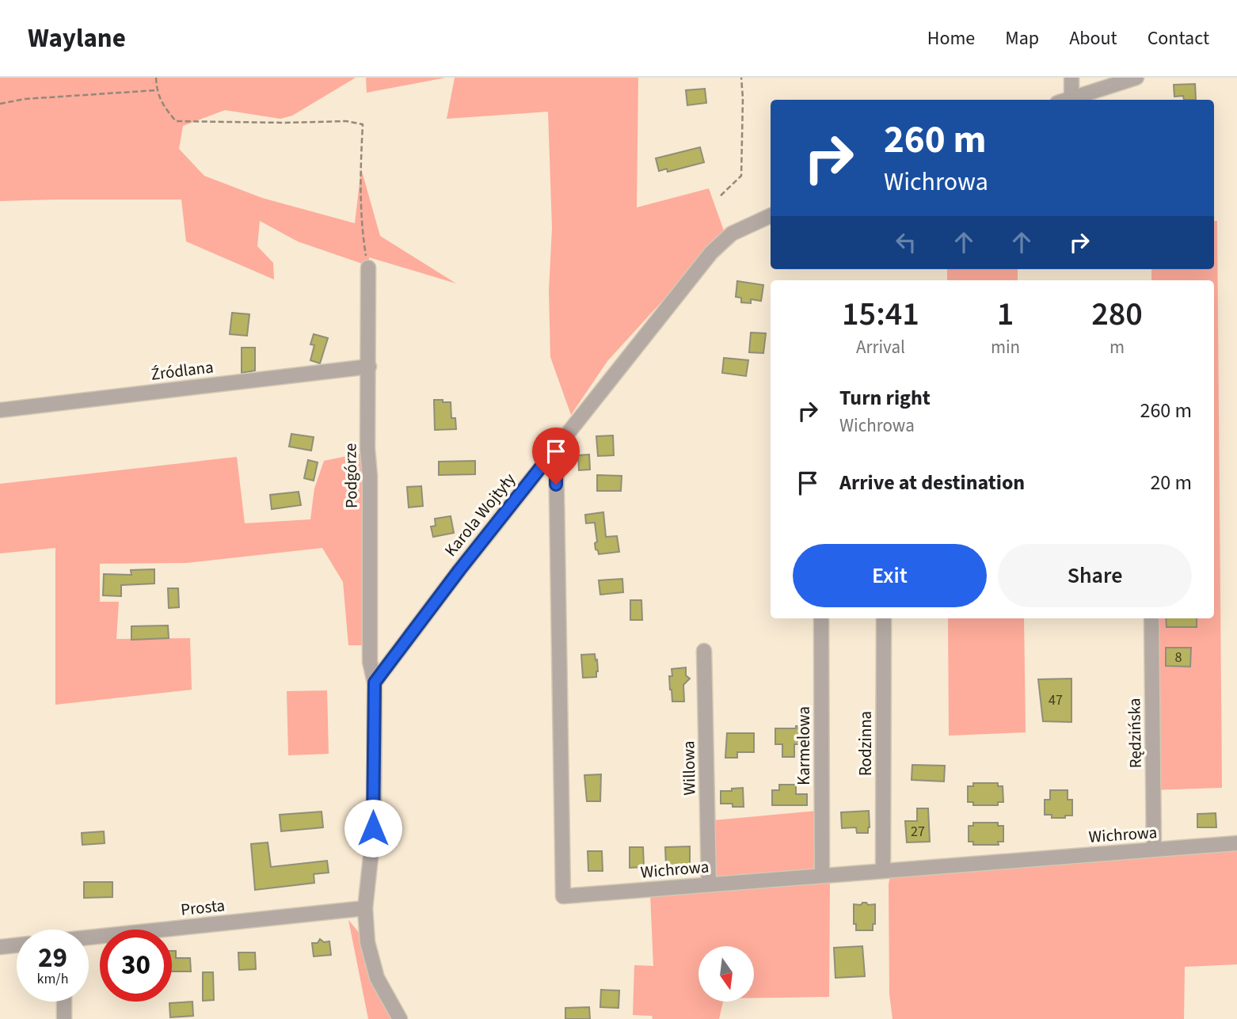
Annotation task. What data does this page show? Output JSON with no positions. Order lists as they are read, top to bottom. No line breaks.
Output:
{"streets":{"street":["Źródlana","Podgórze","Karola Wojtyły","Rędzińska","Rodzinna","Karmelowa","Willowa","Wichrowa","Prosta"]},"crossings":[["Źródlana","Podgórze"],["Podgórze","Karola Wojtyły"],["Karola Wojtyły","Wichrowa"],["Rędzińska","Wichrowa"],["Rodzinna","Wichrowa"],["Karmelowa","Wichrowa"],["Willowa","Wichrowa"]],"house_numbers":["8","47","27"],"north":"bottom","page":{"header":"Waylane","nav":["Home","Map","About","Contact"],"turn":["260 m","Wichrowa"],"eta":["15:41","Arrival","1","min","280","m"],"list":[{"name":"Turn right","note":"Wichrowa","value":"260 m"},{"name":"Arrive at destination","value":"20 m"}],"buttons":["Exit","Share"],"speed":"29 km/h","limit":"30"}}
